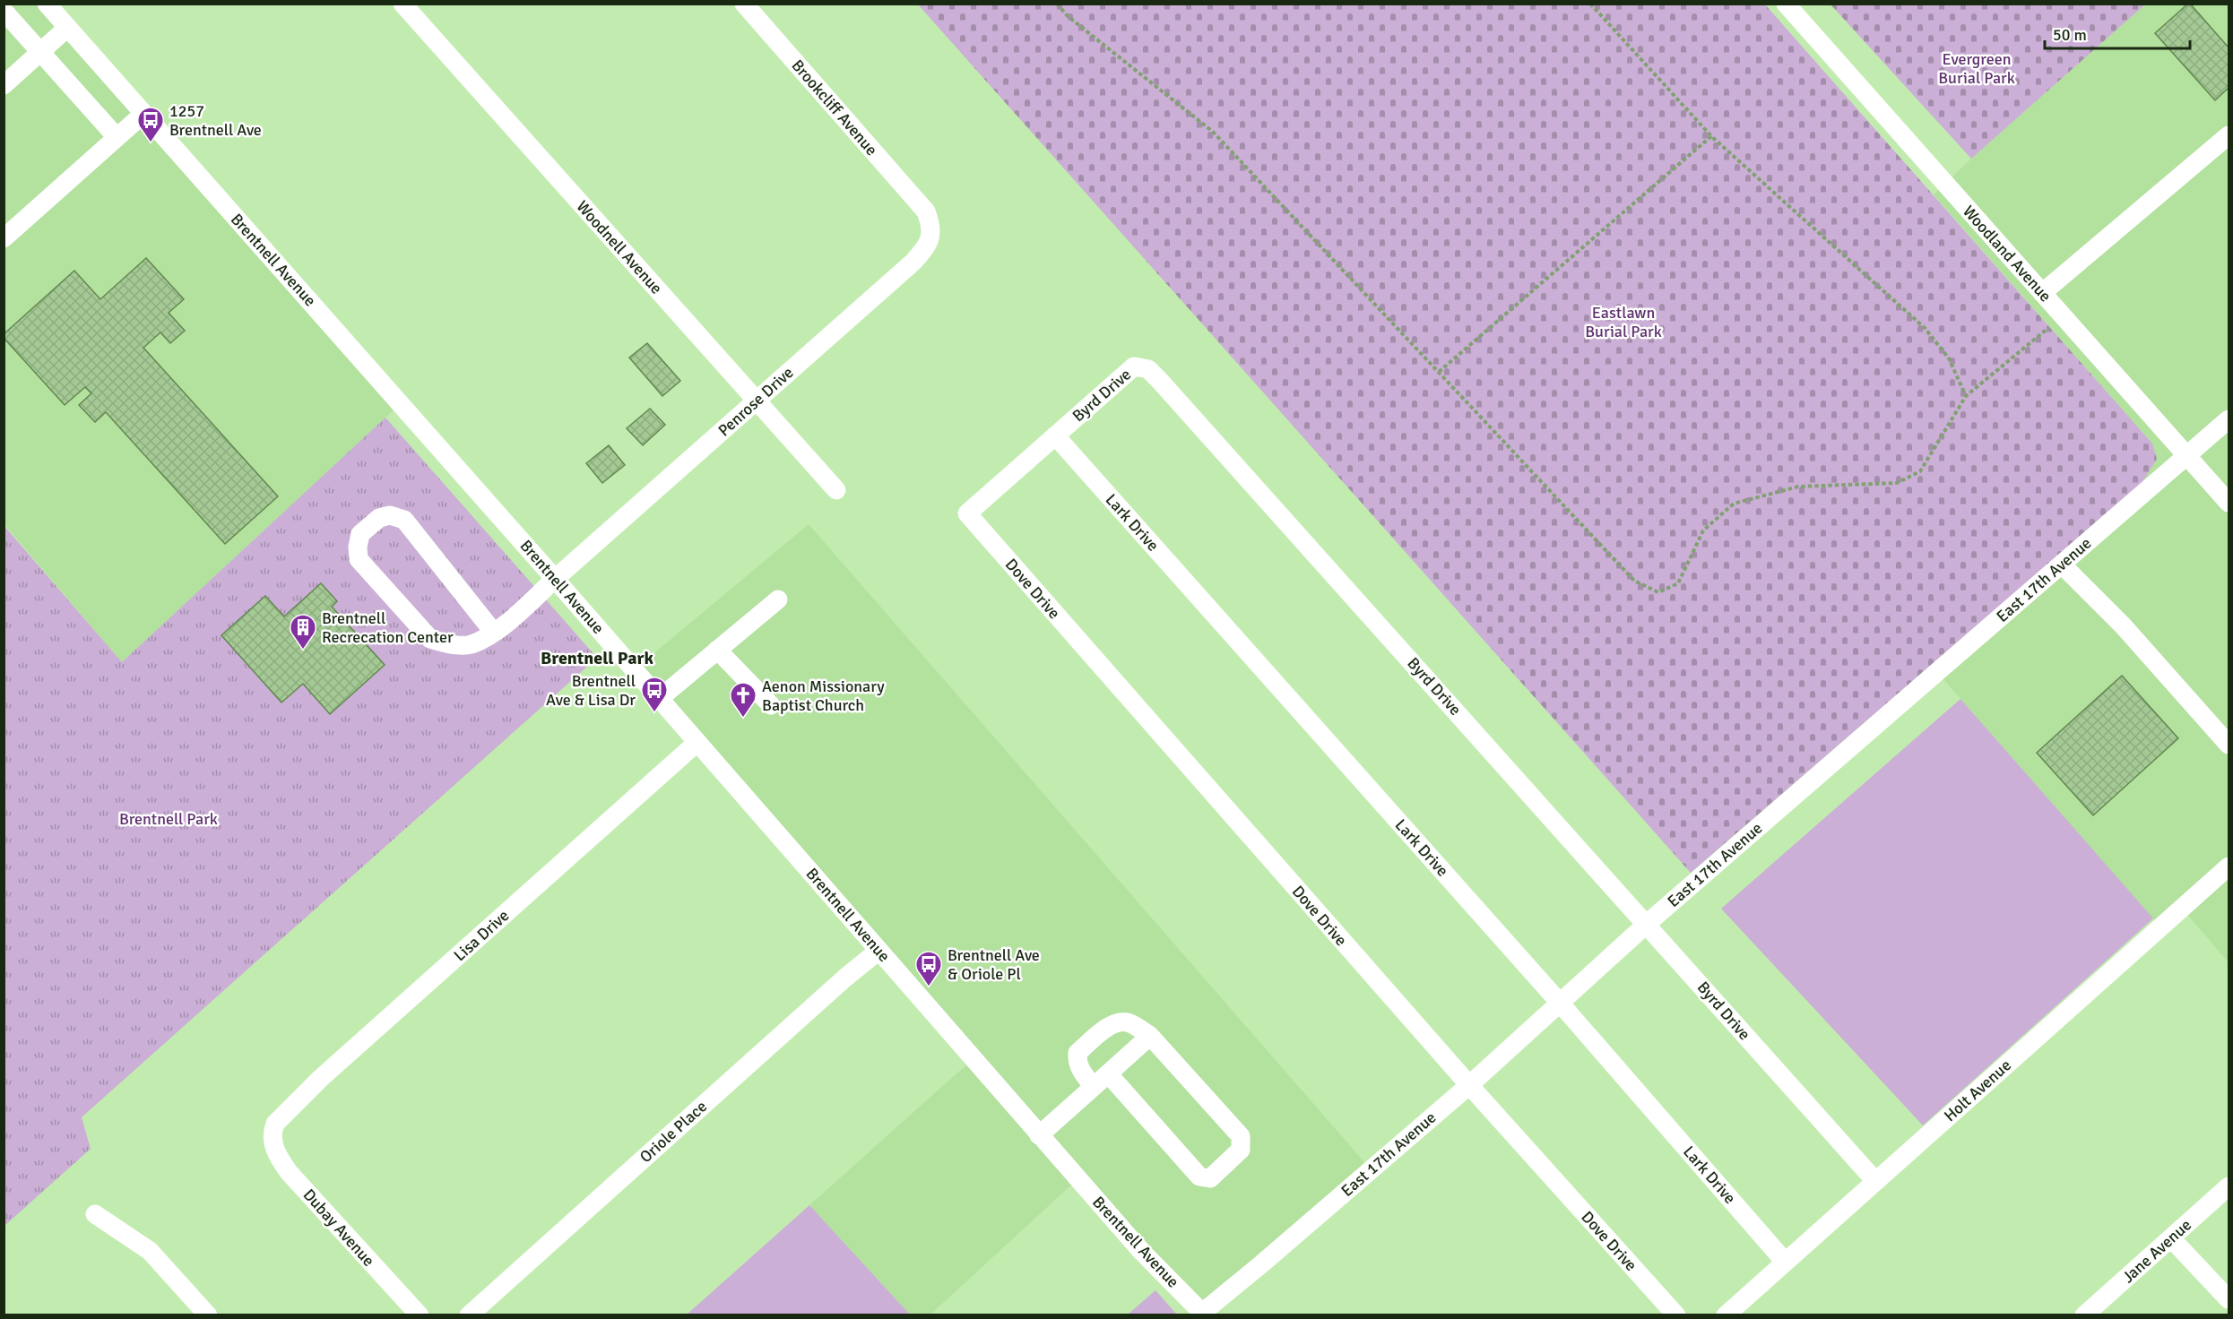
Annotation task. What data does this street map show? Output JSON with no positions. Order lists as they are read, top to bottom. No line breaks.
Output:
{"streets":{"street":["Brookcliff Avenue","Woodnell Avenue","Woodland Avenue","Brentnell Avenue","Byrd Drive","Penrose Drive","Lark Drive","East 17th Avenue","Dove Drive","Lisa Drive","Holt Avenue","Oriole Place","Dubay Avenue","Jane Avenue"]},"crossings":[["Brookcliff Avenue","Penrose Drive"],["Woodnell Avenue","Penrose Drive"],["Woodland Avenue","East 17th Avenue"],["Brentnell Avenue","Penrose Drive"],["Brentnell Avenue","East 17th Avenue"],["Brentnell Avenue","Lisa Drive"],["Brentnell Avenue","Oriole Place"],["Byrd Drive","Lark Drive"],["Byrd Drive","East 17th Avenue"],["Byrd Drive","Dove Drive"],["Byrd Drive","Holt Avenue"],["Lark Drive","East 17th Avenue"],["Lark Drive","Holt Avenue"],["East 17th Avenue","Dove Drive"],["Lisa Drive","Dubay Avenue"]],"districts":["Brentnell Park"],"parks":["Evergreen Burial Park","Eastlawn Burial Park","Brentnell Park"],"places":{"bus stop":["1257 Brentnell Ave","Brentnell Ave & Lisa Dr","Brentnell Ave & Oriole Pl"],"building":["Brentnell Recrecation Center"],"church":["Aenon Missionary Baptist Church"]},"scale_bar":"50 m"}
